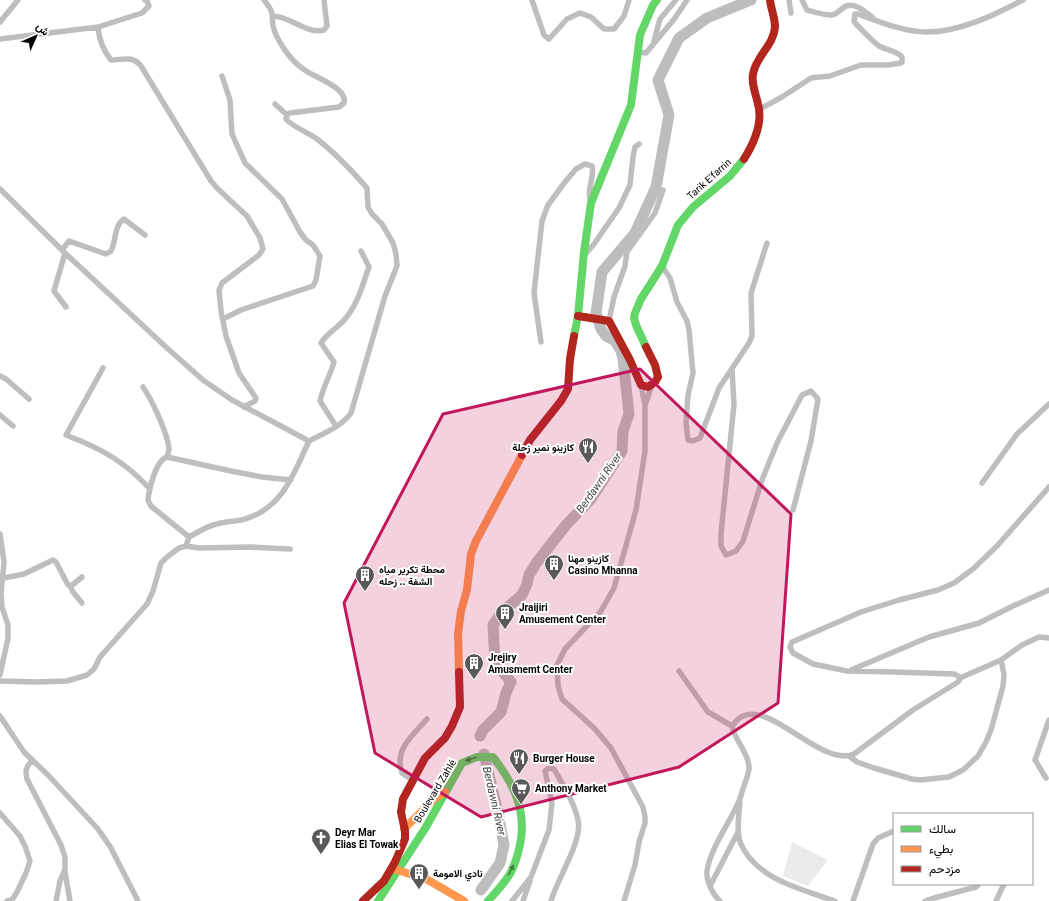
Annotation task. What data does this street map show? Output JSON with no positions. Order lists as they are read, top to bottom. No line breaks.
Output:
{"streets":{"street":["Tarik E'farrin","Boulevard Zahlé"]},"water":["Berdawni River"],"places":{"restaurant":["كازينو نمير زحلة","Burger House"],"building":["كازينو مهنا Casino Mhanna","محطة تكرير مياه الشفة .. زحله","Jraijiri Amusement Center","Jrejiry Amusmemt Center","نادي الامومة"],"supermarket":["Anthony Market"],"church":["Deyr Mar Elias El Towak"]},"legend":["سالك","بطيء","مزدحم"],"north":"top right"}
